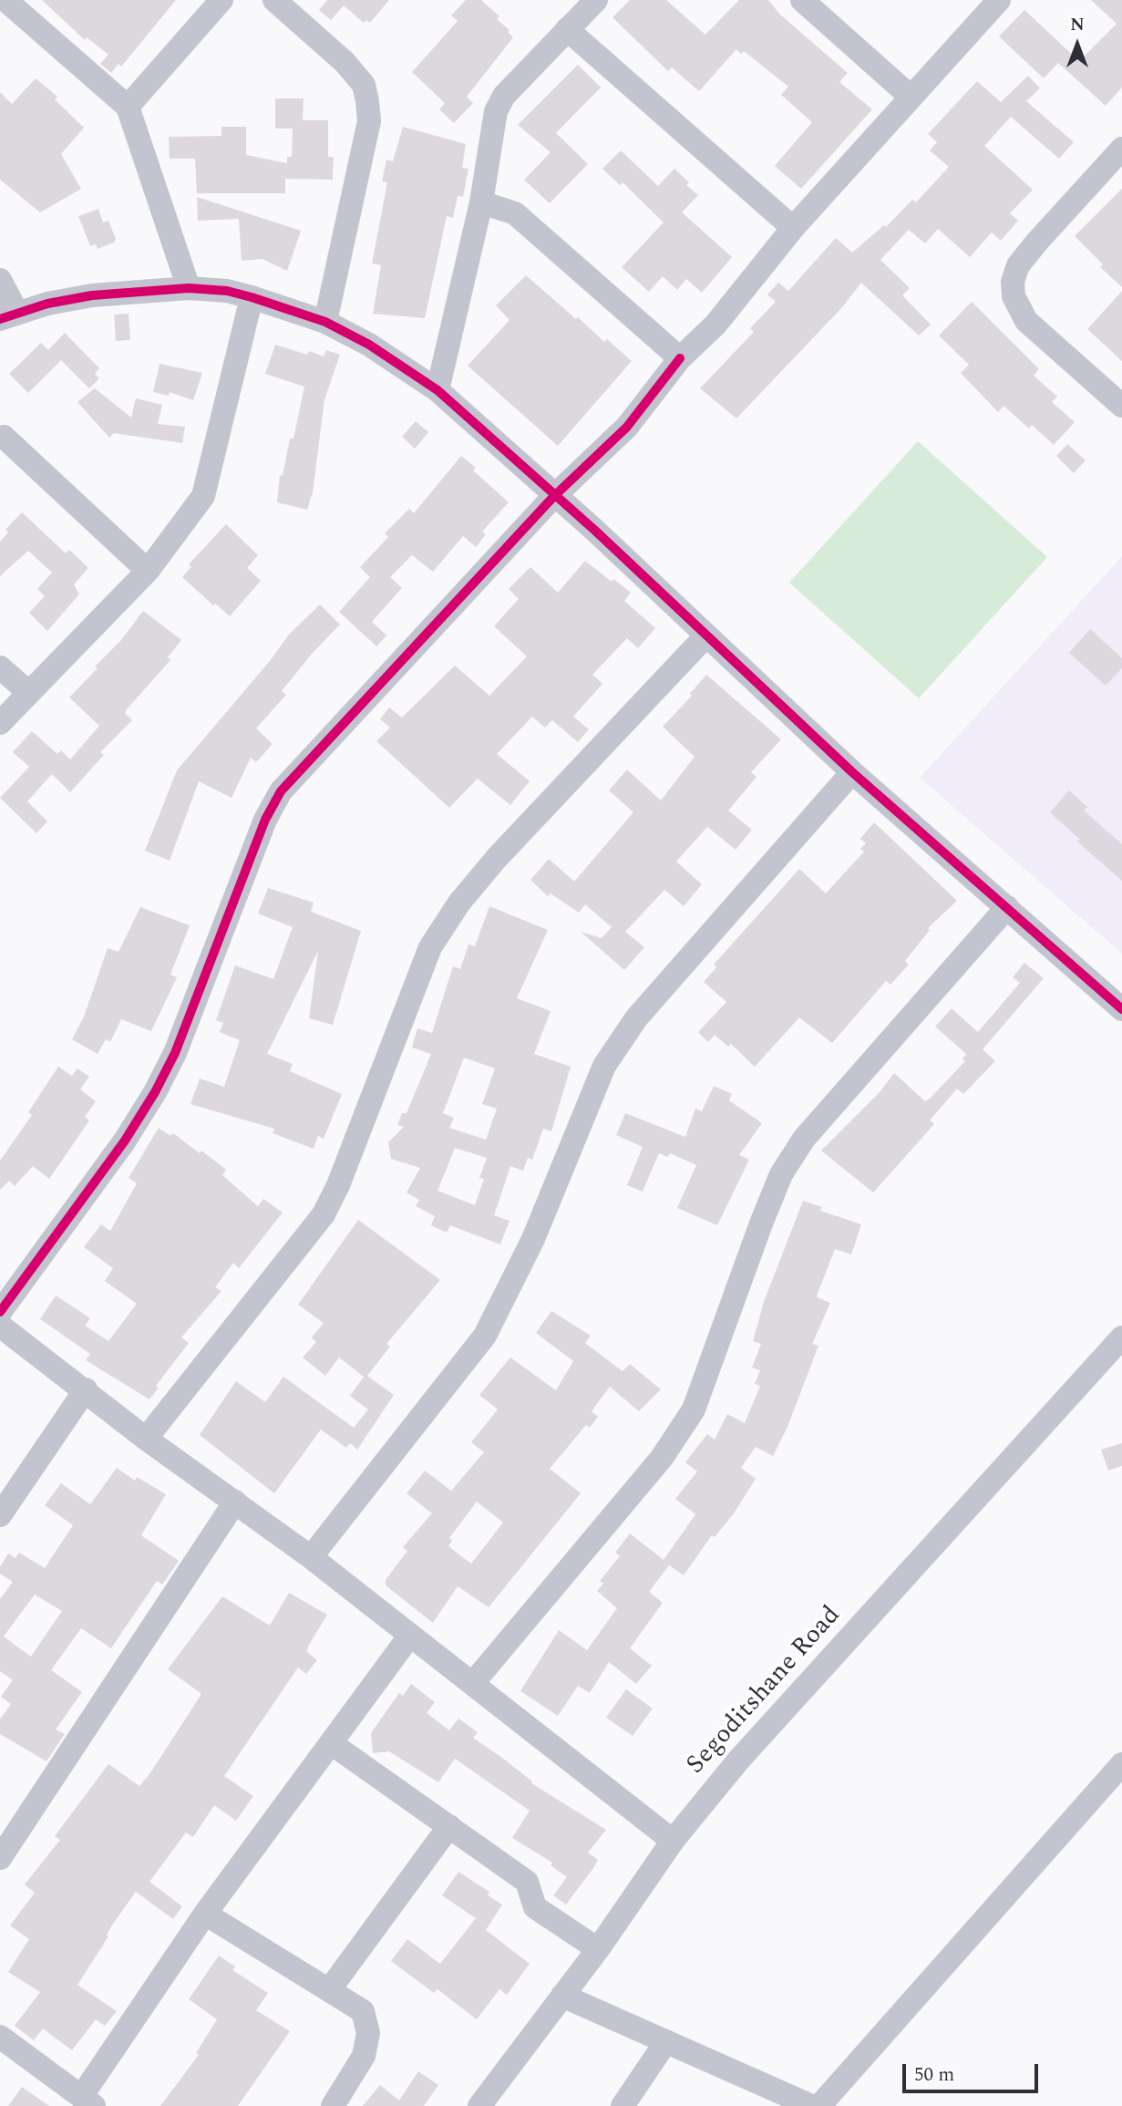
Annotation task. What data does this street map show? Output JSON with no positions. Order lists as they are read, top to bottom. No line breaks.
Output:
{"streets":{"street":["Segoditshane Road"]},"scale_bar":"50 m","north":"top"}
